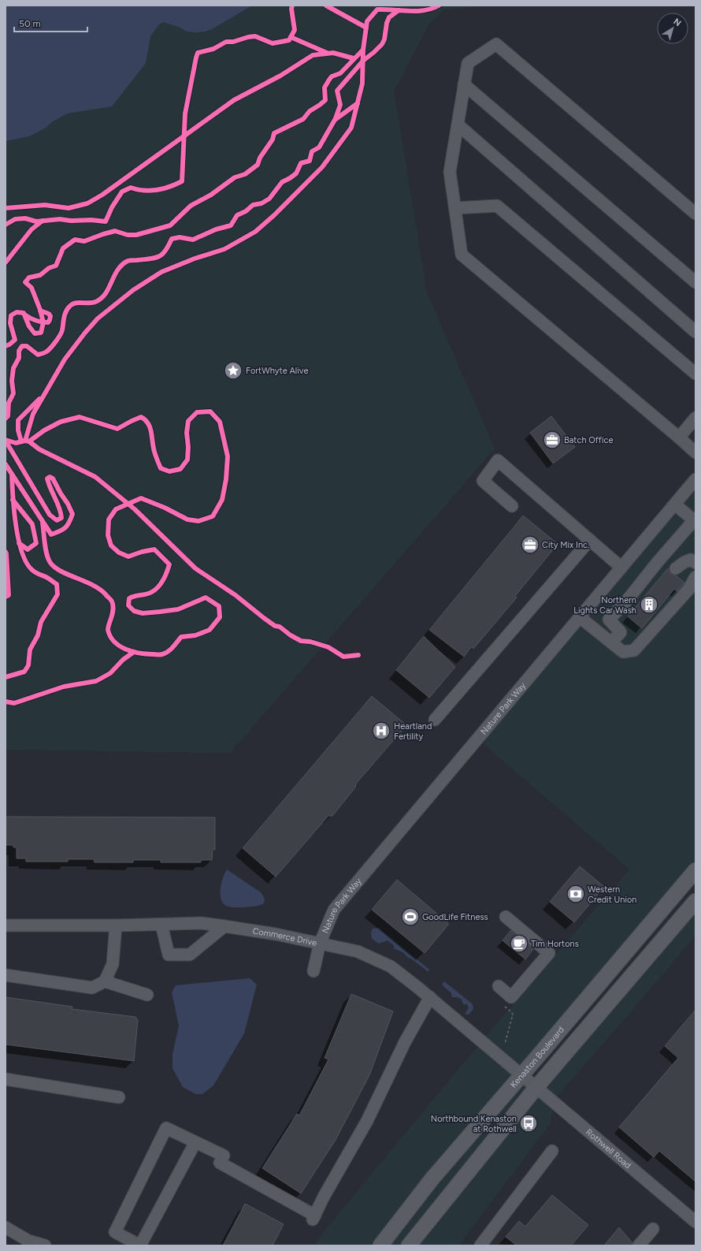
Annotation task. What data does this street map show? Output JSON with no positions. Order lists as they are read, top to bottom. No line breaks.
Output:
{"streets":{"main road":["Kenaston Boulevard"],"street":["Nature Park Way","Commerce Drive","Rothwell Road"]},"crossings":[["Nature Park Way","Commerce Drive"],["Commerce Drive","Kenaston Boulevard"],["Commerce Drive","Rothwell Road"],["Kenaston Boulevard","Rothwell Road"]],"places":{"place":["FortWhyte Alive"],"office":["Batch Office","City Mix Inc."],"building":["Northern Lights Car Wash"],"hospital":["Heartland Fertility"],"bank":["Western Credit Union"],"sports":["GoodLife Fitness"],"cafe":["Tim Hortons"],"bus stop":["Northbound Kenaston at Rothwell"]},"scale_bar":"50 m","north":"top right"}
